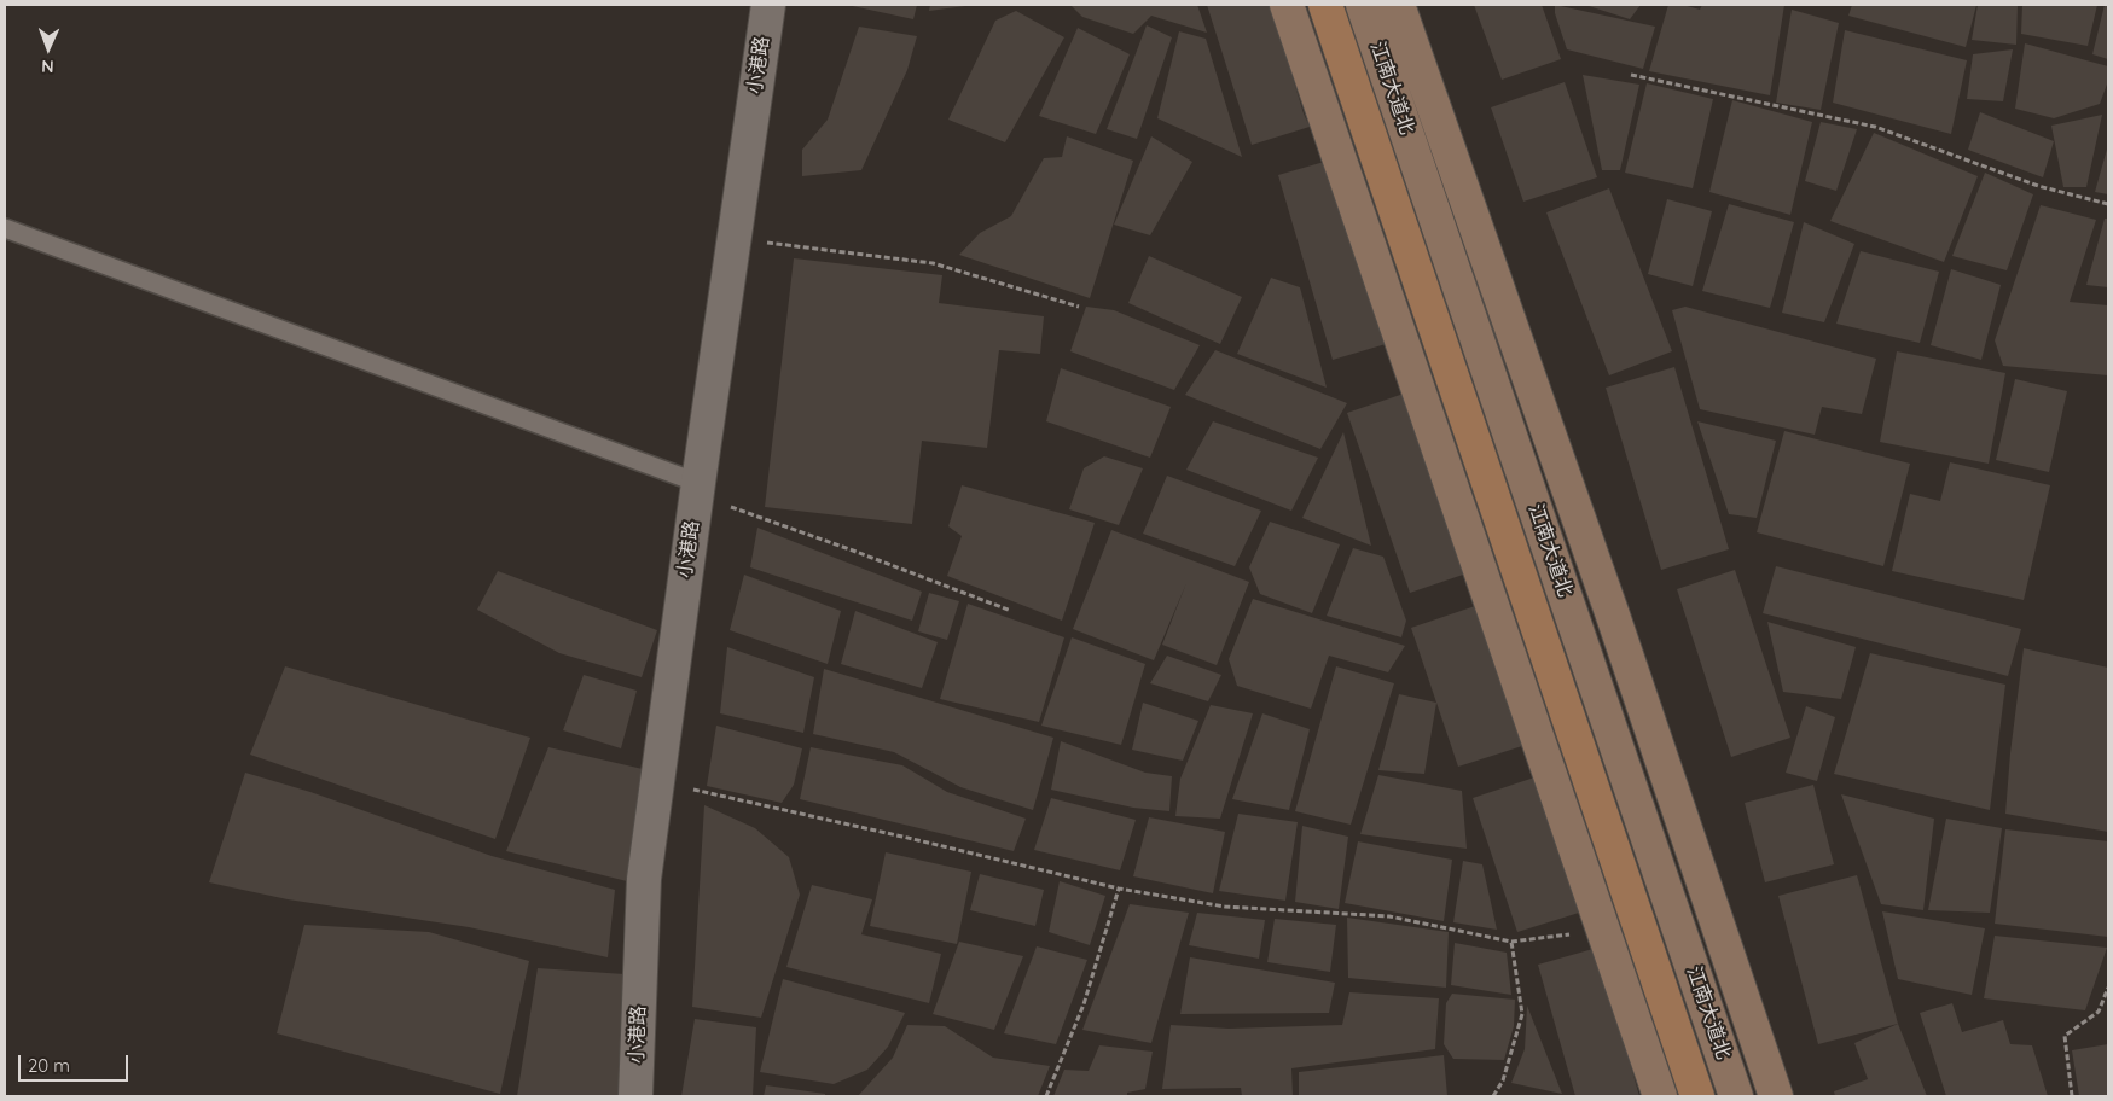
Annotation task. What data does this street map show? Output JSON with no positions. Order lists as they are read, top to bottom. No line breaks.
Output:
{"streets":{"main road":["江南大道北"],"street":["小港路"]},"scale_bar":"20 m","north":"bottom"}
